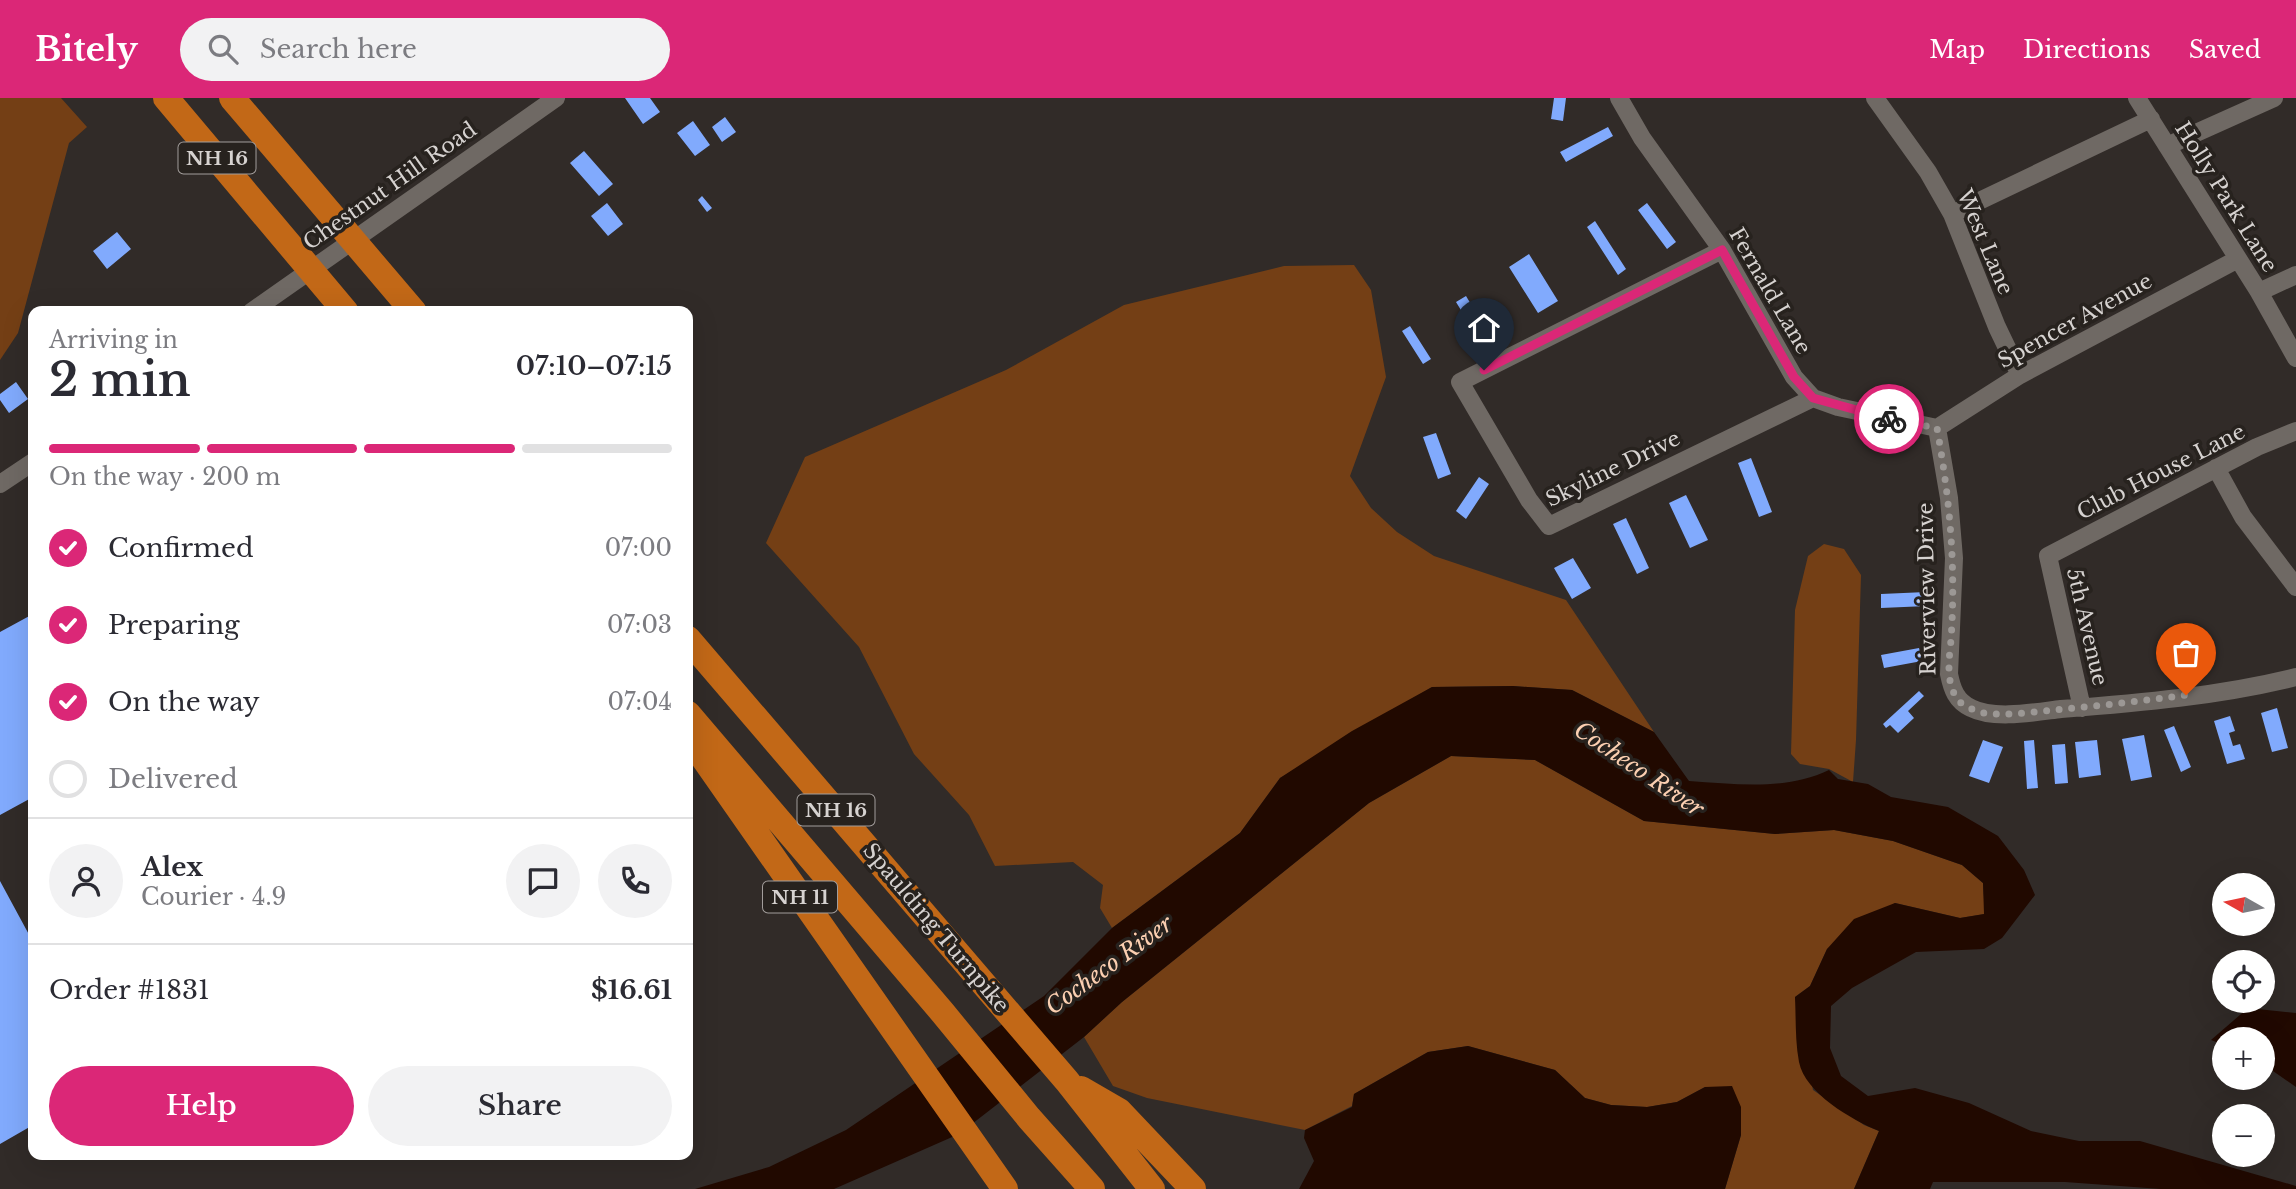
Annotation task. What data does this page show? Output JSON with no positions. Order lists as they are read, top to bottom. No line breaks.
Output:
{"streets":{"highway":["NH 16","NH 11","Spaulding Turnpike"],"street":["Chestnut Hill Road","Holly Park Lane","West Lane","Fernald Lane","Spencer Avenue","Skyline Drive","Club House Lane","Riverview Drive","5th Avenue"]},"crossings":[["Holly Park Lane","Spencer Avenue"],["West Lane","Spencer Avenue"],["Fernald Lane","Skyline Drive"],["Spencer Avenue","Riverview Drive"],["Club House Lane","5th Avenue"],["Riverview Drive","5th Avenue"]],"water":["Cocheco River"],"north":"left","page":{"header":"Bitely","search":"Search here","nav":["Map","Directions","Saved"],"heading":["2 min","Arriving in","07:10–07:15"],"panel":["Alex","Courier · 4.9","Order #1831","$16.61"],"bar":"On the way · 200 m","list":[["Confirmed","07:00"],["Preparing","07:03"],["On the way","07:04"],"Delivered"],"map_buttons":["+","−"],"buttons":["Help","Share"]}}
